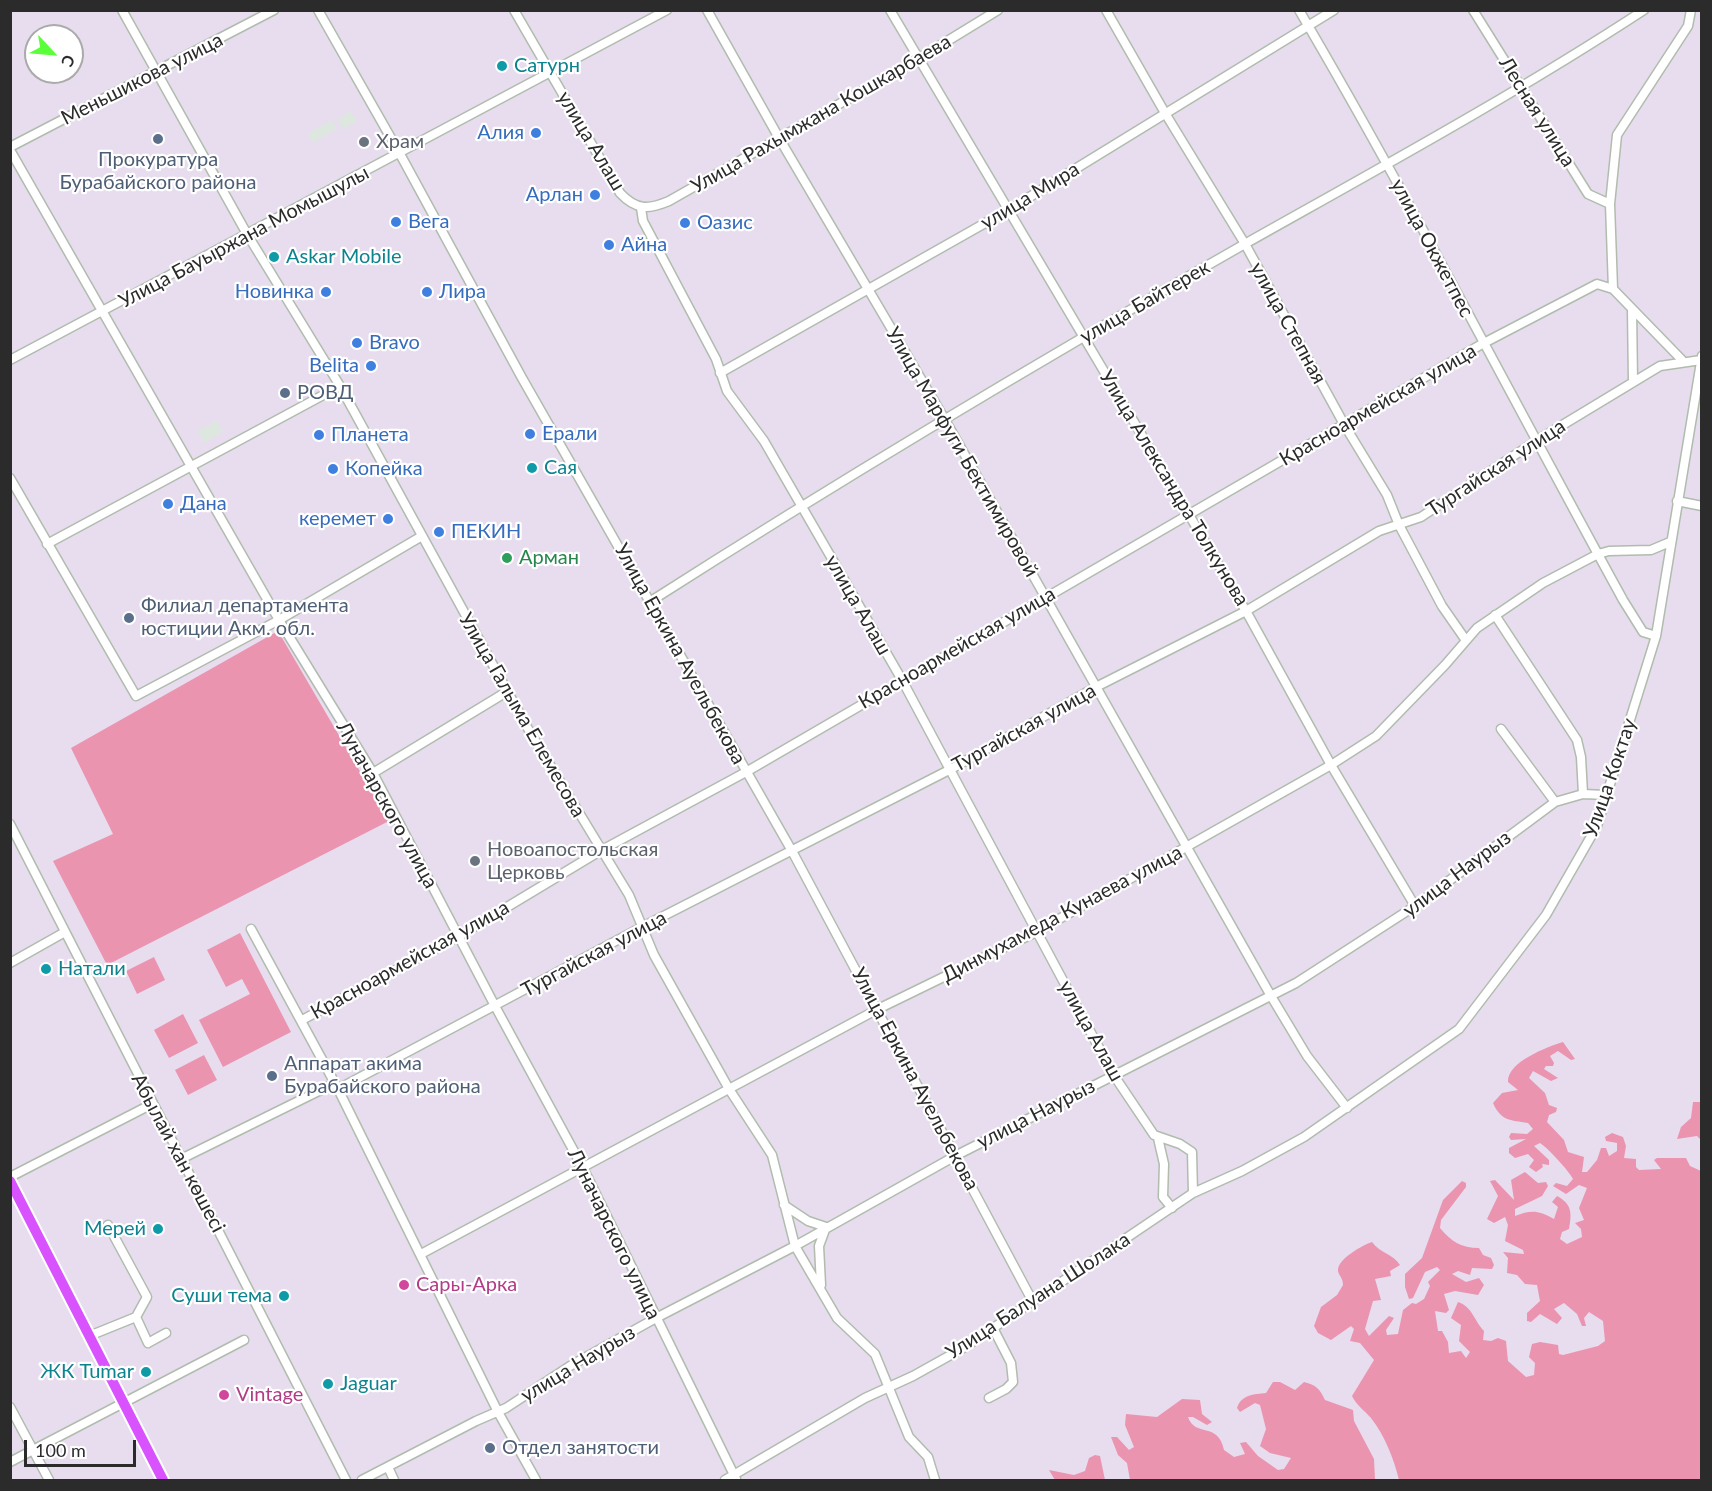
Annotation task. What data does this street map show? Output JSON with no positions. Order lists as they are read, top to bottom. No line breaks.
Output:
{"streets":{"street":["Меньшикова улица","Лесная улица","Улица Рахымжана Кошкарбаева","улица Алаш","улица Мира","Улица Бауыржана Момышулы","улица Окжетпес","улица Байтерек","улица Степная","Красноармейская улица","Улица Марфуги Бектимировой","Тургайская улица","Улица Александра Толкунова","Улица Еркина Ауельбекова","Улица Галыма Елемесова","Улица Коктау","Луначарского улица","улица Наурыз","Динмухамеда Кунаева улица","Абылай хан көшесі","Улица Балуана Шолака"]},"crossings":[["Меньшикова улица","Улица Галыма Елемесова"],["Меньшикова улица","Луначарского улица"],["Лесная улица","улица Байтерек"],["Улица Рахымжана Кошкарбаева","улица Алаш"],["Улица Рахымжана Кошкарбаева","Улица Марфуги Бектимировой"],["Улица Рахымжана Кошкарбаева","Улица Александра Толкунова"],["улица Алаш","улица Мира"],["улица Алаш","Улица Бауыржана Момышулы"],["улица Алаш","улица Байтерек"],["улица Алаш","Красноармейская улица"],["улица Алаш","Тургайская улица"],["улица Алаш","улица Наурыз"],["улица Алаш","Динмухамеда Кунаева улица"],["улица Мира","улица Окжетпес"],["улица Мира","улица Степная"],["улица Мира","Улица Марфуги Бектимировой"],["улица Мира","Улица Александра Толкунова"],["Улица Бауыржана Момышулы","Улица Еркина Ауельбекова"],["Улица Бауыржана Момышулы","Улица Галыма Елемесова"],["Улица Бауыржана Момышулы","Луначарского улица"],["улица Окжетпес","улица Байтерек"],["улица Окжетпес","Красноармейская улица"],["улица Окжетпес","Тургайская улица"],["улица Окжетпес","Улица Коктау"],["улица Окжетпес","Динмухамеда Кунаева улица"],["улица Байтерек","улица Степная"],["улица Байтерек","Улица Марфуги Бектимировой"],["улица Байтерек","Улица Александра Толкунова"],["улица Байтерек","Улица Еркина Ауельбекова"],["улица Степная","Красноармейская улица"],["улица Степная","Тургайская улица"],["улица Степная","Динмухамеда Кунаева улица"],["Красноармейская улица","Улица Марфуги Бектимировой"],["Красноармейская улица","Улица Александра Толкунова"],["Красноармейская улица","Улица Еркина Ауельбекова"],["Красноармейская улица","Улица Галыма Елемесова"],["Красноармейская улица","Луначарского улица"],["Улица Марфуги Бектимировой","Тургайская улица"],["Улица Марфуги Бектимировой","Улица Коктау"],["Улица Марфуги Бектимировой","улица Наурыз"],["Улица Марфуги Бектимировой","Динмухамеда Кунаева улица"],["Улица Марфуги Бектимировой","Улица Балуана Шолака"],["Тургайская улица","Улица Александра Толкунова"],["Тургайская улица","Улица Еркина Ауельбекова"],["Тургайская улица","Улица Галыма Елемесова"],["Тургайская улица","Улица Коктау"],["Тургайская улица","Луначарского улица"],["Тургайская улица","Абылай хан көшесі"],["Улица Александра Толкунова","улица Наурыз"],["Улица Александра Толкунова","Динмухамеда Кунаева улица"],["Улица Еркина Ауельбекова","улица Наурыз"],["Улица Еркина Ауельбекова","Динмухамеда Кунаева улица"],["Улица Еркина Ауельбекова","Улица Балуана Шолака"],["Улица Галыма Елемесова","улица Наурыз"],["Улица Галыма Елемесова","Динмухамеда Кунаева улица"],["Улица Галыма Елемесова","Улица Балуана Шолака"],["Улица Коктау","улица Наурыз"],["Улица Коктау","Динмухамеда Кунаева улица"],["Улица Коктау","Улица Балуана Шолака"],["Луначарского улица","улица Наурыз"],["Луначарского улица","Динмухамеда Кунаева улица"],["Луначарского улица","Улица Балуана Шолака"]],"places":["Сатурн","Алия","Прокуратура Бурабайского района","Храм","Арлан","Вега","Оазис","Айна","Askar Mobile","Новинка","Лира","Bravo","Belita","РОВД","Ерали","Планета","Сая","Копейка","Дана","керемет","ПЕКИН","Арман","Филиал департамента юстиции Акм. обл.","Новоапостольская Церковь","Натали","Аппарат акима Бурабайского района","Мерей","Сары-Арка","Суши тема","ЖК Tumar","Jaguar","Vintage","Отдел занятости"],"scale_bar":"100 m","north":"bottom right"}
